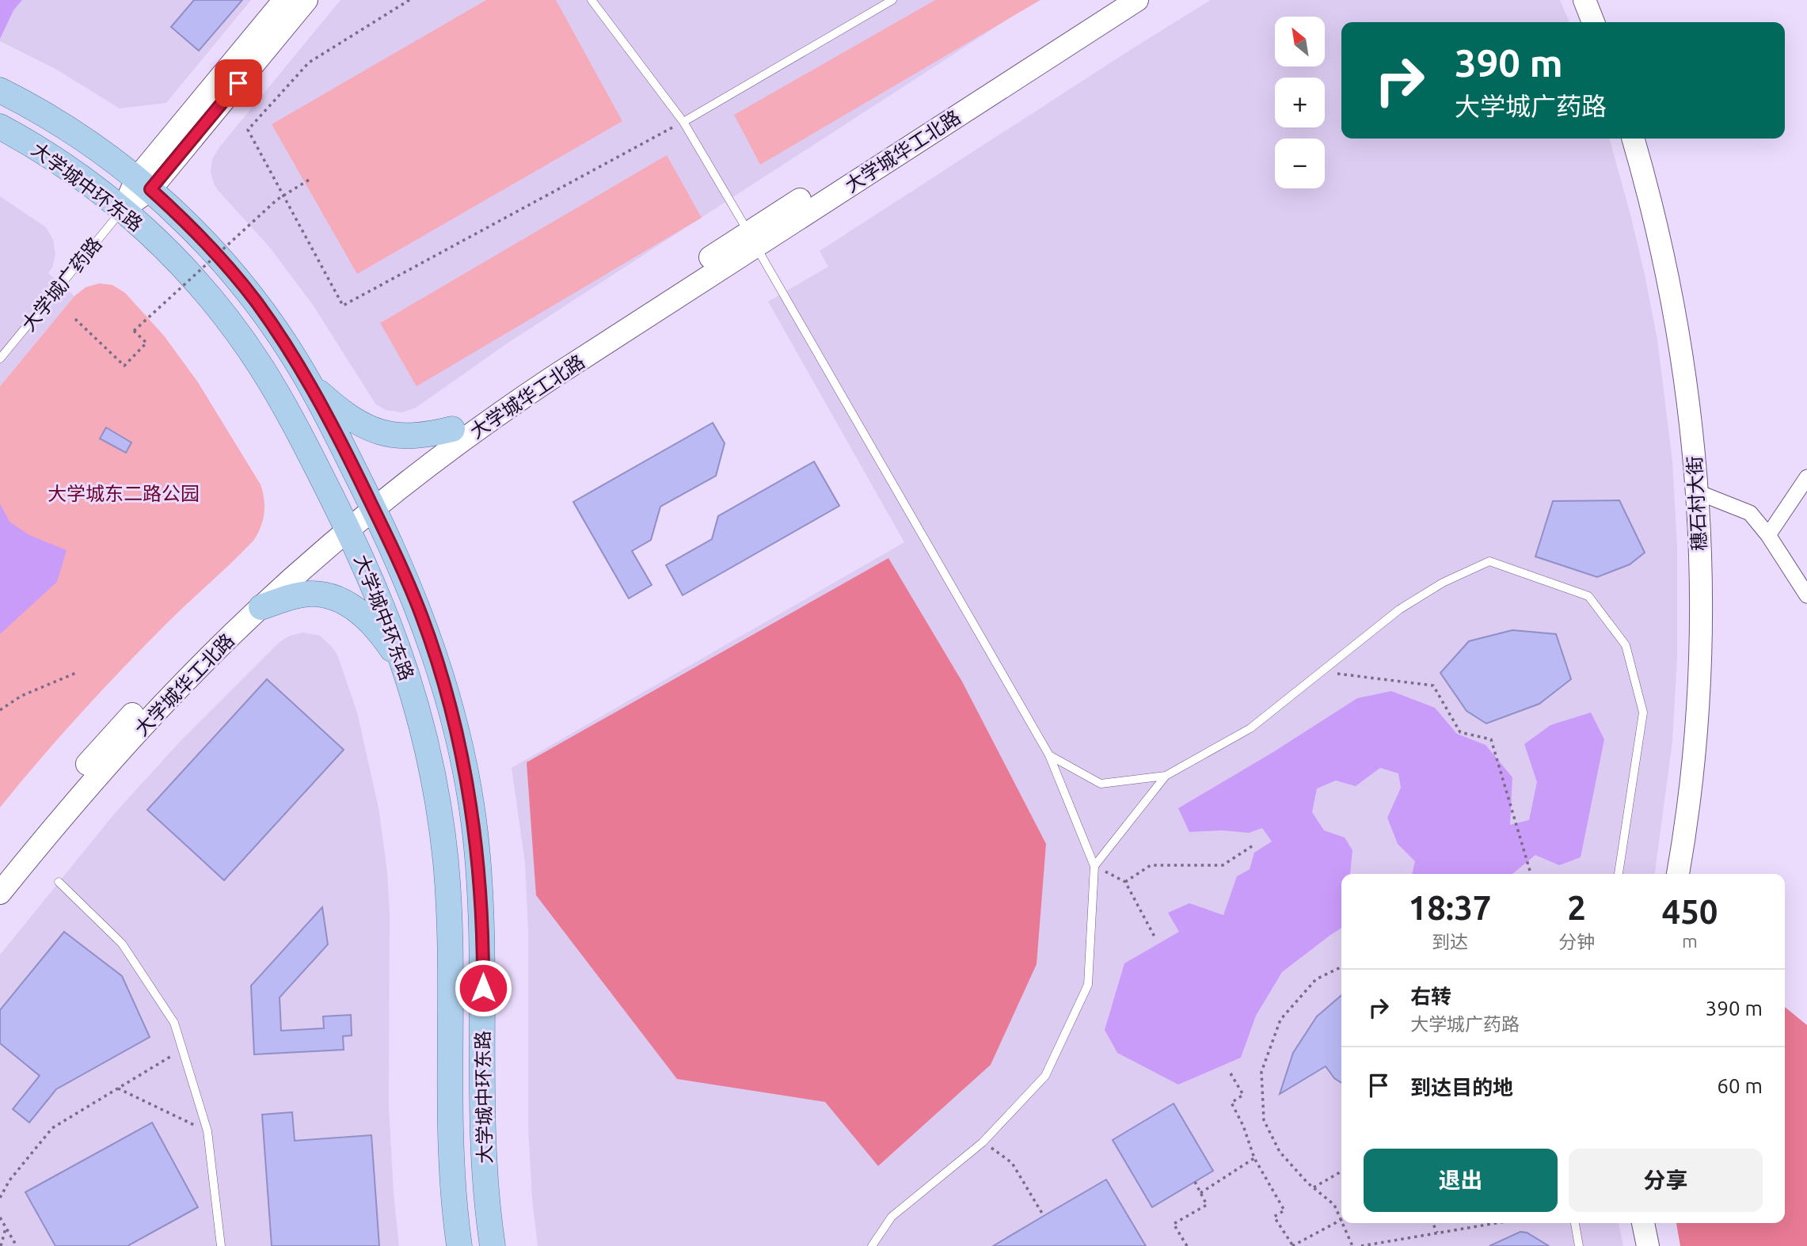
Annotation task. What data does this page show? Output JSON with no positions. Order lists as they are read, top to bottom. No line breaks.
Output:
{"streets":{"main road":["大学城华工北路","大学城中环东路","大学城广药路","穗石村大街"]},"crossings":[["大学城华工北路","大学城中环东路"],["大学城中环东路","大学城广药路"]],"parks":["大学城东二路公园"],"north":"top left","page":{"map_buttons":["+","−"],"turn":["390 m","大学城广药路"],"eta":["18:37","到达","2","分钟","450","m"],"list":[{"name":"右转","note":"大学城广药路","value":"390 m"},{"name":"到达目的地","value":"60 m"}],"buttons":["退出","分享"]}}
